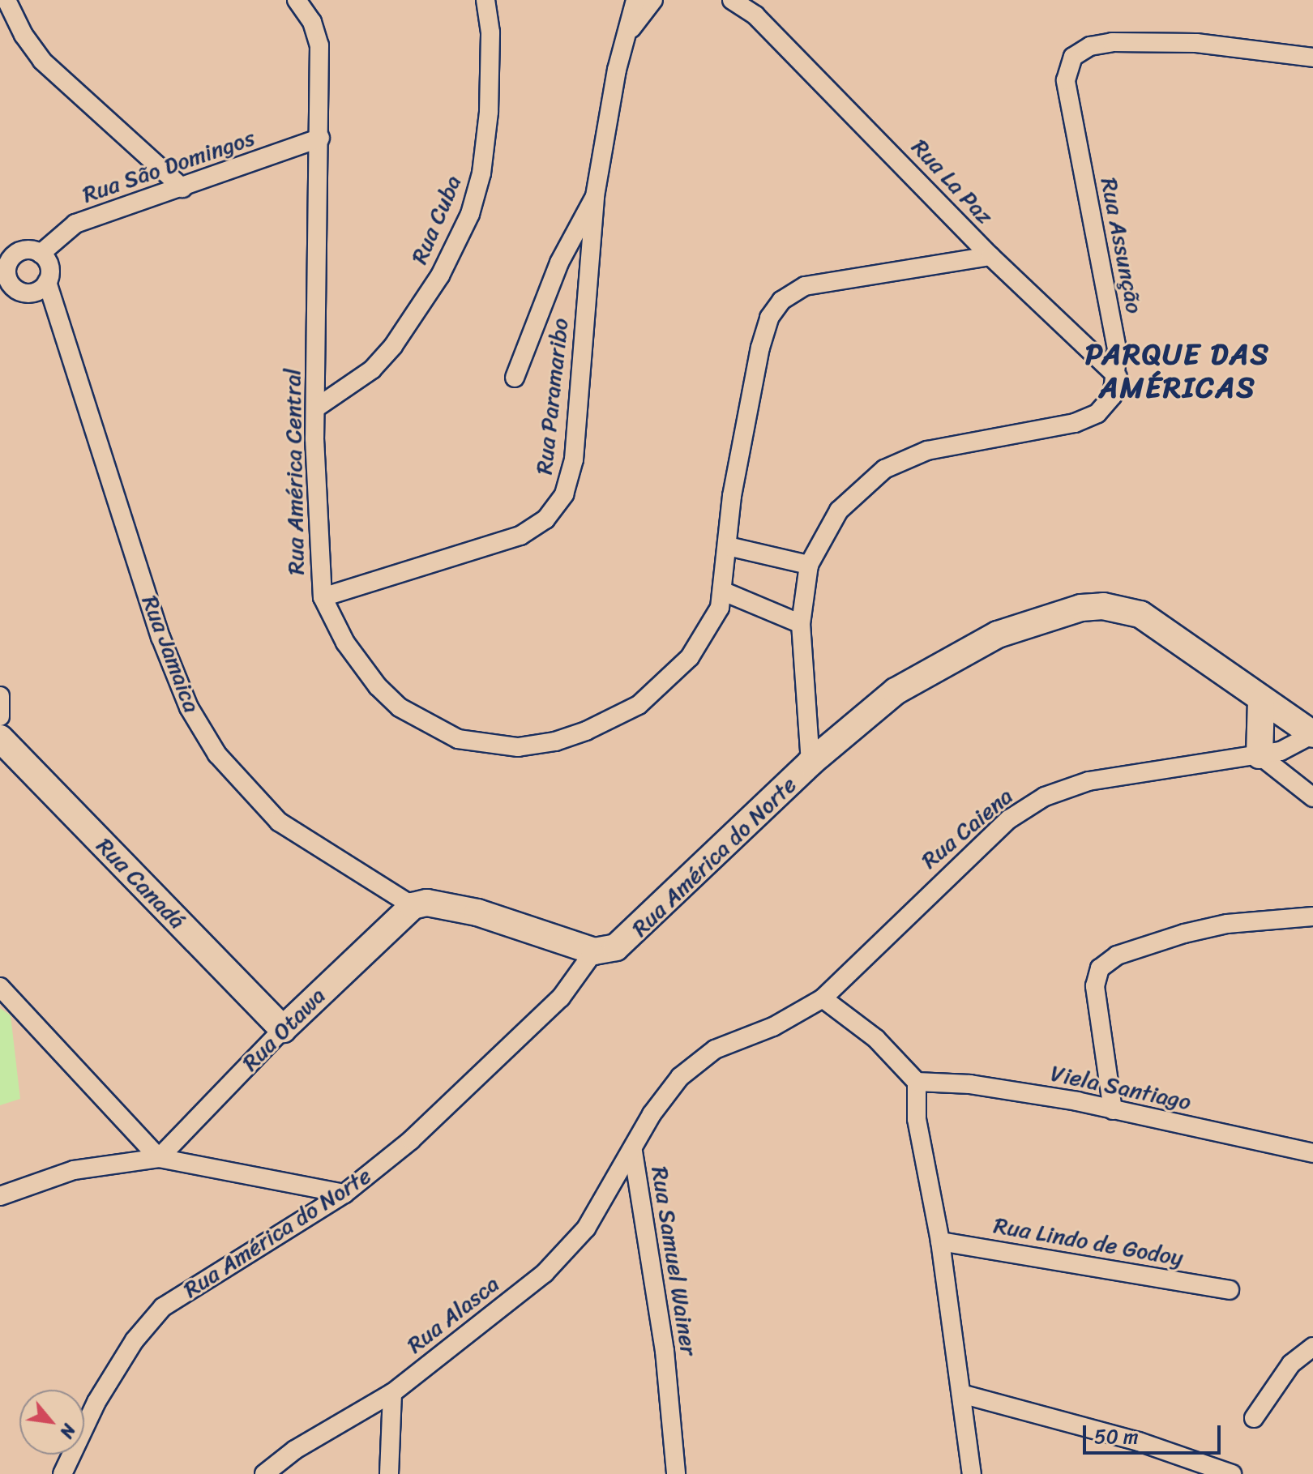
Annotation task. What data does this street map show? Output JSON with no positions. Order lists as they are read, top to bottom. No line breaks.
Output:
{"streets":{"street":["Rua São Domingos","Rua La Paz","Rua Cuba","Rua Assunção","Rua Paramaribo","Rua América Central","Rua Jamaica","Rua Caiena","Rua América do Norte","Rua Canadá","Rua Otawa","Viela Santiago","Rua Lindo de Godoy","Rua Samuel Wainer","Rua Alasca"]},"crossings":[["Rua São Domingos","Rua América Central"],["Rua São Domingos","Rua Jamaica"],["Rua La Paz","Rua Assunção"],["Rua La Paz","Rua América Central"],["Rua Cuba","Rua América Central"],["Rua Assunção","Rua América do Norte"],["Rua Paramaribo","Rua América Central"],["Rua Jamaica","Rua Otawa"],["Rua Caiena","Rua América do Norte"],["Rua Caiena","Rua Samuel Wainer"],["Rua Canadá","Rua Otawa"],["Rua Samuel Wainer","Rua Alasca"]],"districts":["PARQUE DAS AMÉRICAS"],"scale_bar":"50 m","north":"bottom right"}
